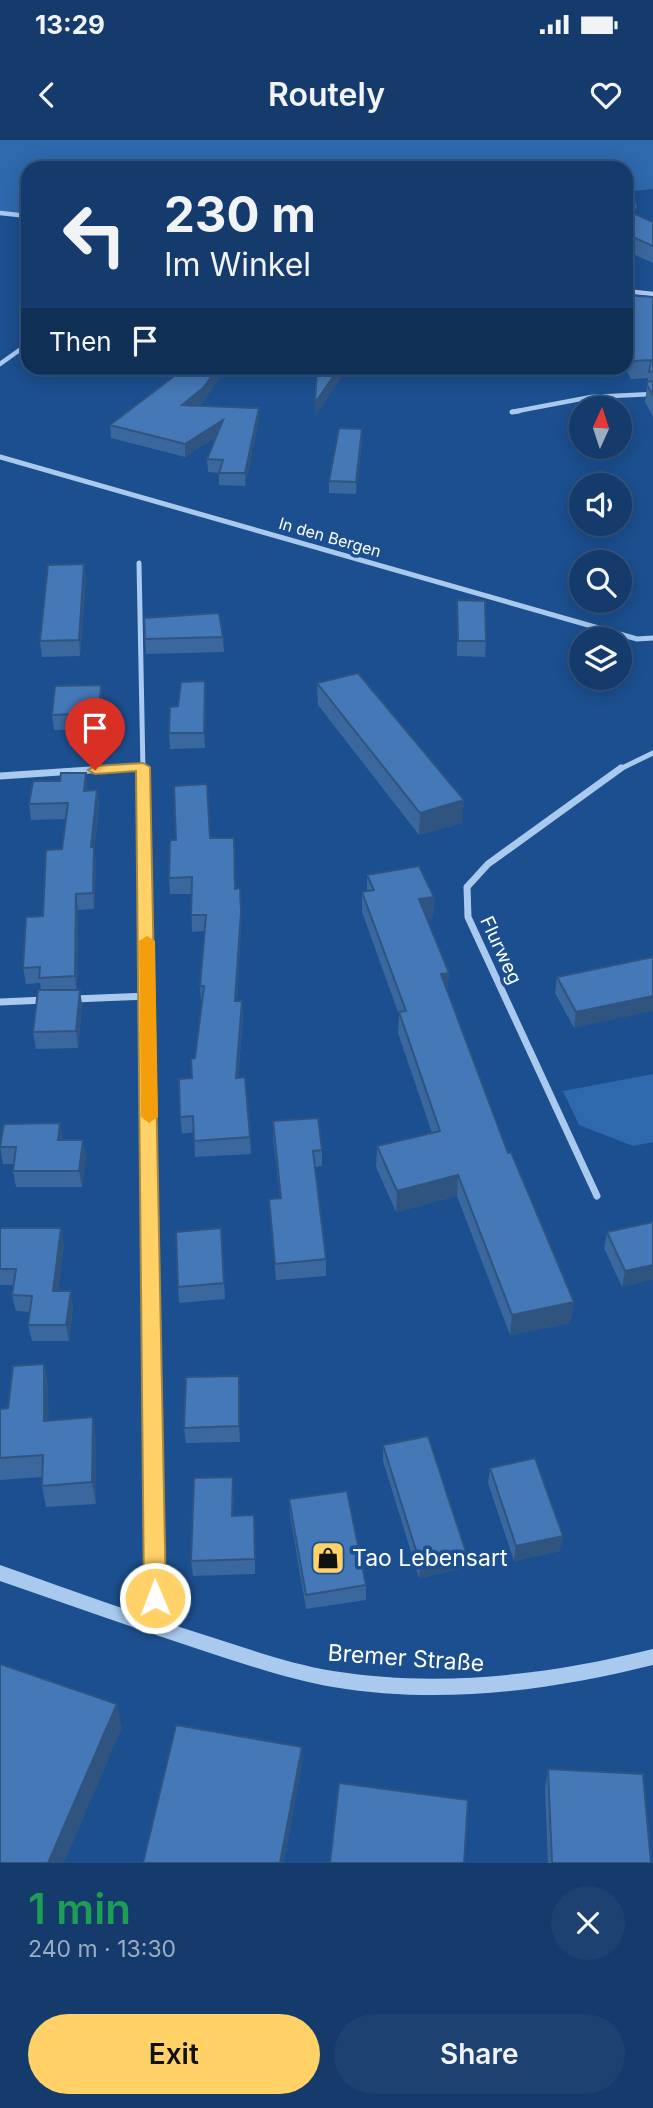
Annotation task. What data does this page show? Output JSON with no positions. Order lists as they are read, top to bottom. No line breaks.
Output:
{"streets":{"street":["In den Bergen","Flurweg","Bremer Straße"]},"places":{"shop":["Tao Lebensart"]},"north":"top","page":{"status":"13:29","header":"Routely","turn":["230 m","Im Winkel"],"then":"Then","heading":["1 min","240 m · 13:30"],"buttons":["Exit","Share"]}}
